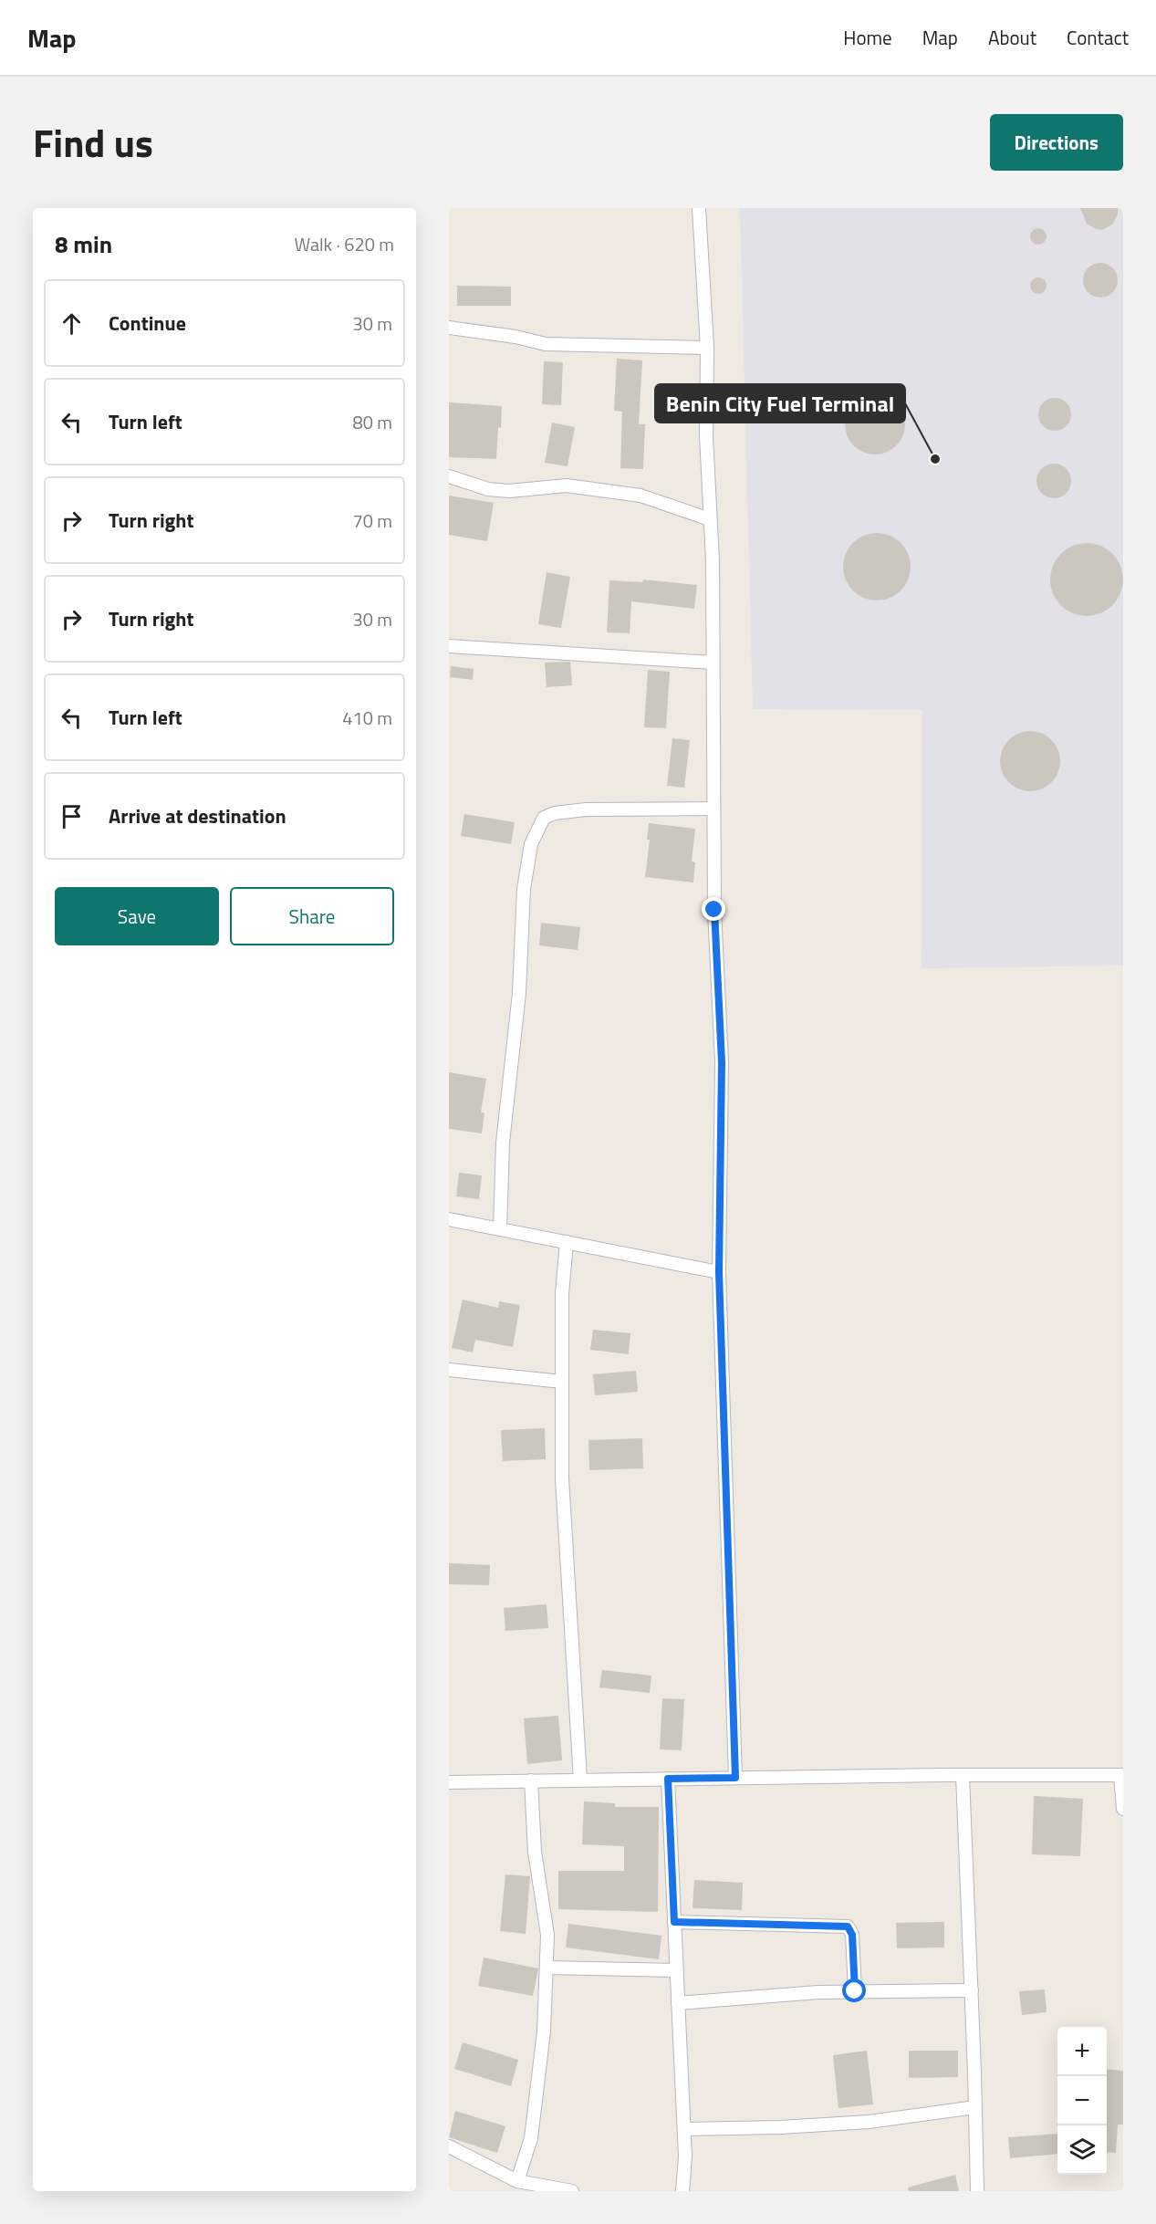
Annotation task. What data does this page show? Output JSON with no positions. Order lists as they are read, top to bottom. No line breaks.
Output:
{"places":["Benin City Fuel Terminal"],"page":{"header":"Map","nav":["Home","Map","About","Contact"],"title":"Find us","buttons":["Directions",["Save","Share"]],"heading":["8 min","Walk · 620 m"],"list":[["Continue","30 m"],["Turn left","80 m"],["Turn right","70 m"],["Turn right","30 m"],["Turn left","410 m"],"Arrive at destination"],"map_buttons":["+","−"]}}
